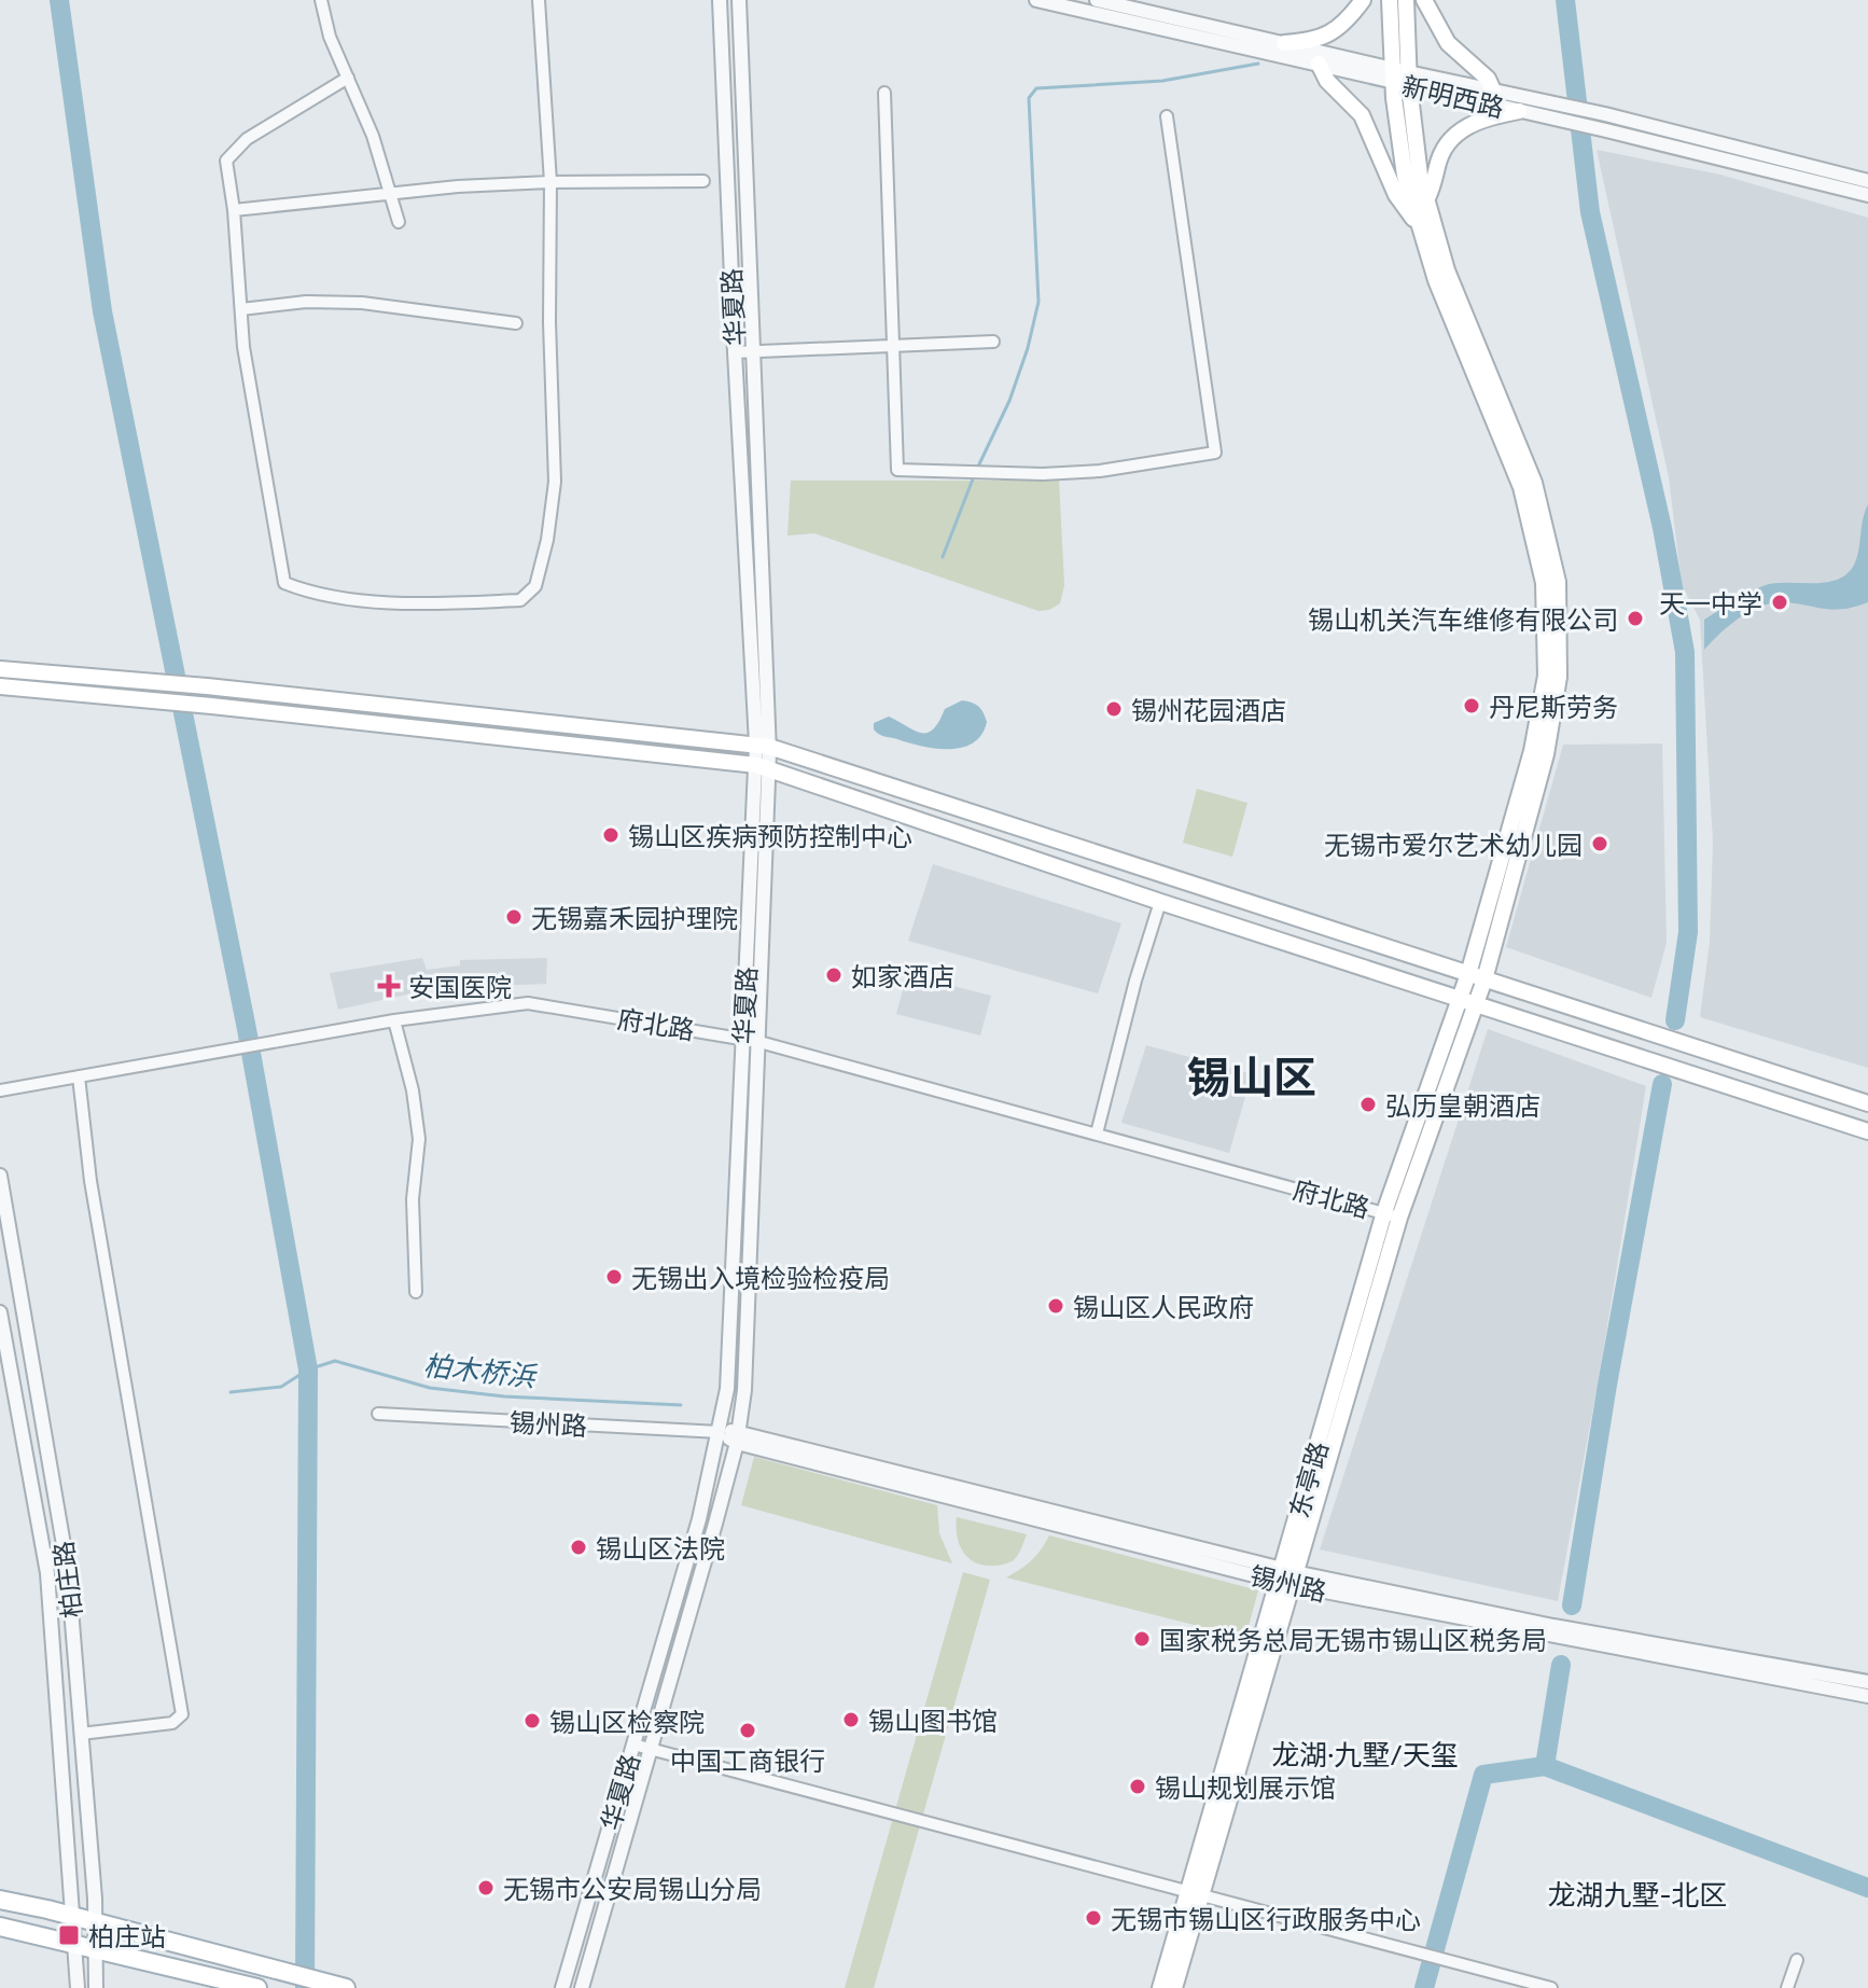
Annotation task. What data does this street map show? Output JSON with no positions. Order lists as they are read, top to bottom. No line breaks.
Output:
{"streets":{"main road":["东亭路"],"street":["新明西路","华夏路","府北路","锡州路","柏庄路"]},"crossings":[["新明西路","东亭路"],["华夏路","府北路"],["华夏路","锡州路"],["府北路","东亭路"],["锡州路","东亭路"]],"districts":["锡山区","龙湖·九墅/天玺","龙湖九墅-北区"],"water":["柏木桥浜"],"places":{"other":["天一中学","锡山机关汽车维修有限公司","丹尼斯劳务","锡州花园酒店","锡山区疾病预防控制中心","无锡市爱尔艺术幼儿园","无锡嘉禾园护理院","如家酒店","弘历皇朝酒店","无锡出入境检验检疫局","锡山区人民政府","锡山区法院","国家税务总局无锡市锡山区税务局","锡山图书馆","锡山区检察院","中国工商银行","锡山规划展示馆","无锡市公安局锡山分局","无锡市锡山区行政服务中心"],"health":["安国医院"],"transit":["柏庄站"]}}
